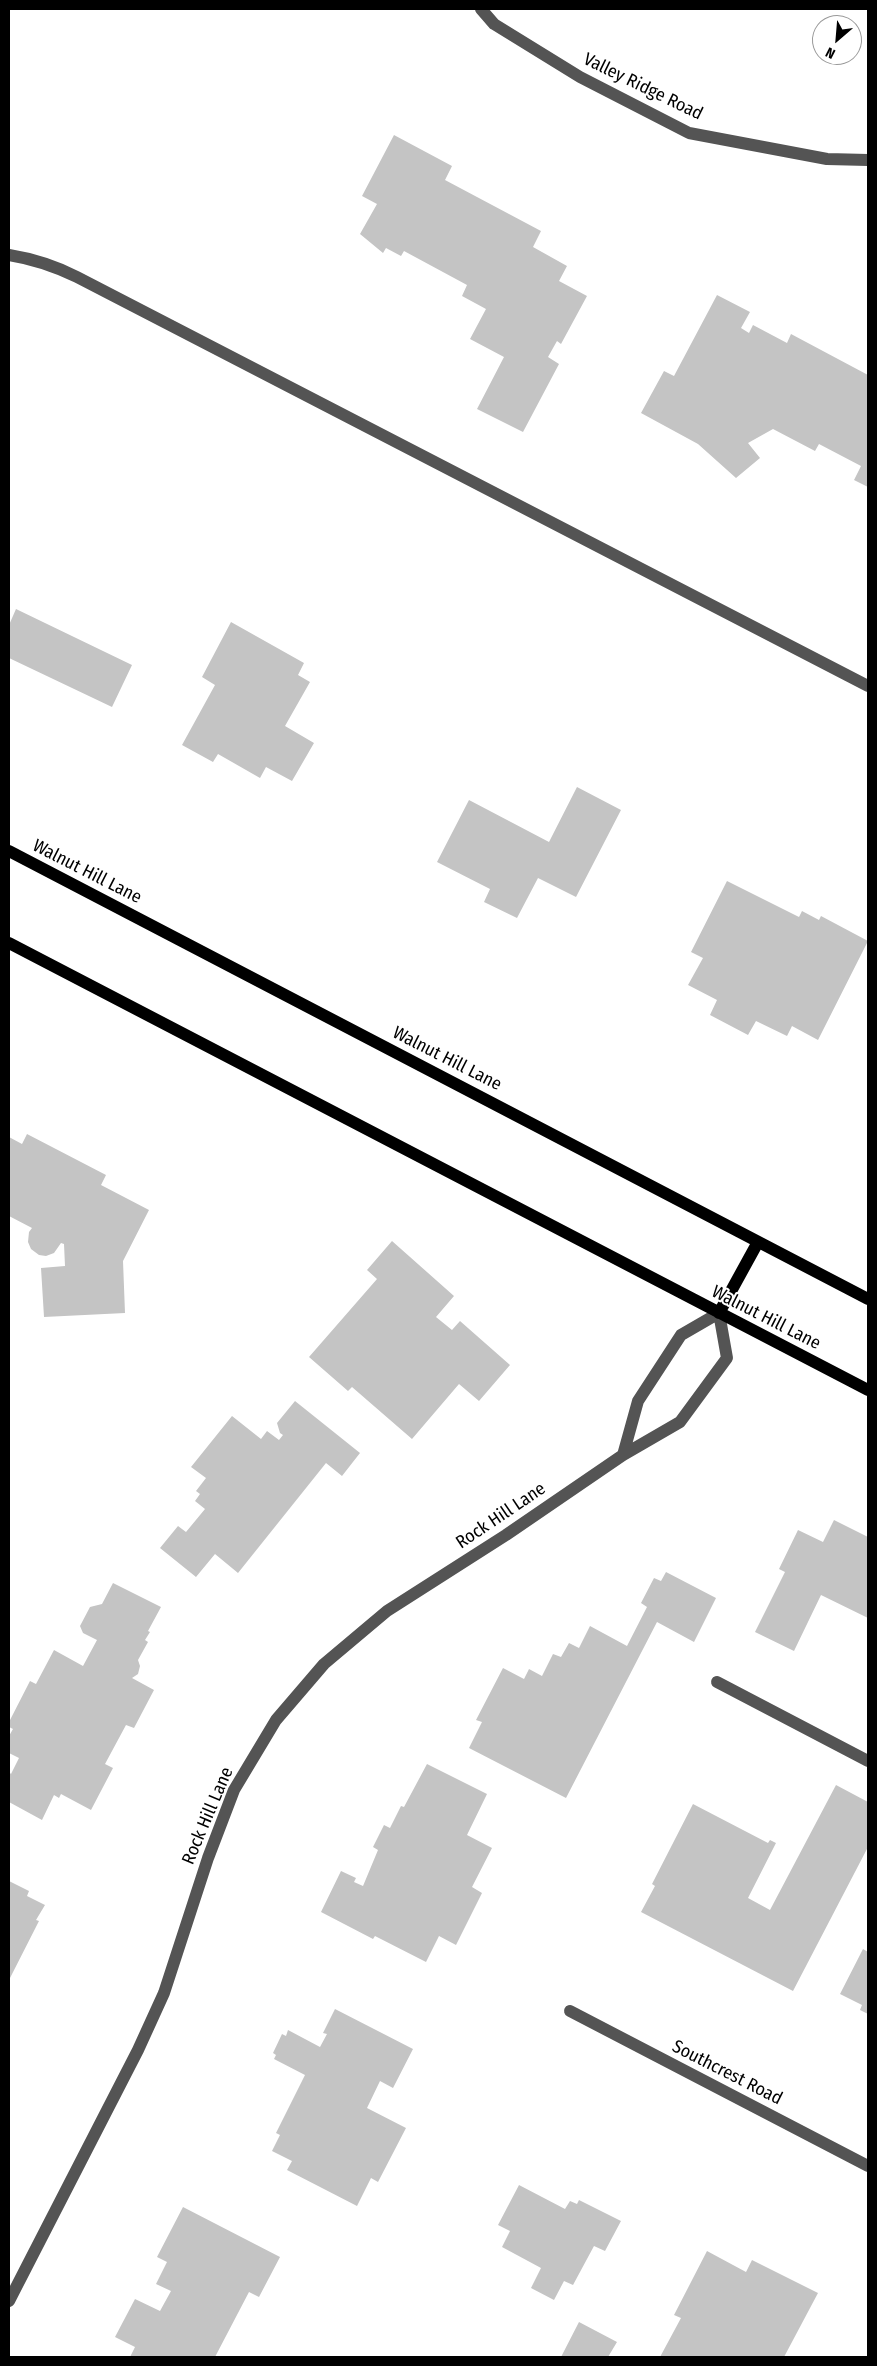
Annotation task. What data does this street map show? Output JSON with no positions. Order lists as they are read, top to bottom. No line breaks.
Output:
{"streets":{"main road":["Walnut Hill Lane"],"street":["Valley Ridge Road","Rock Hill Lane","Southcrest Road"]},"crossings":[["Walnut Hill Lane","Rock Hill Lane"]],"north":"bottom left"}
